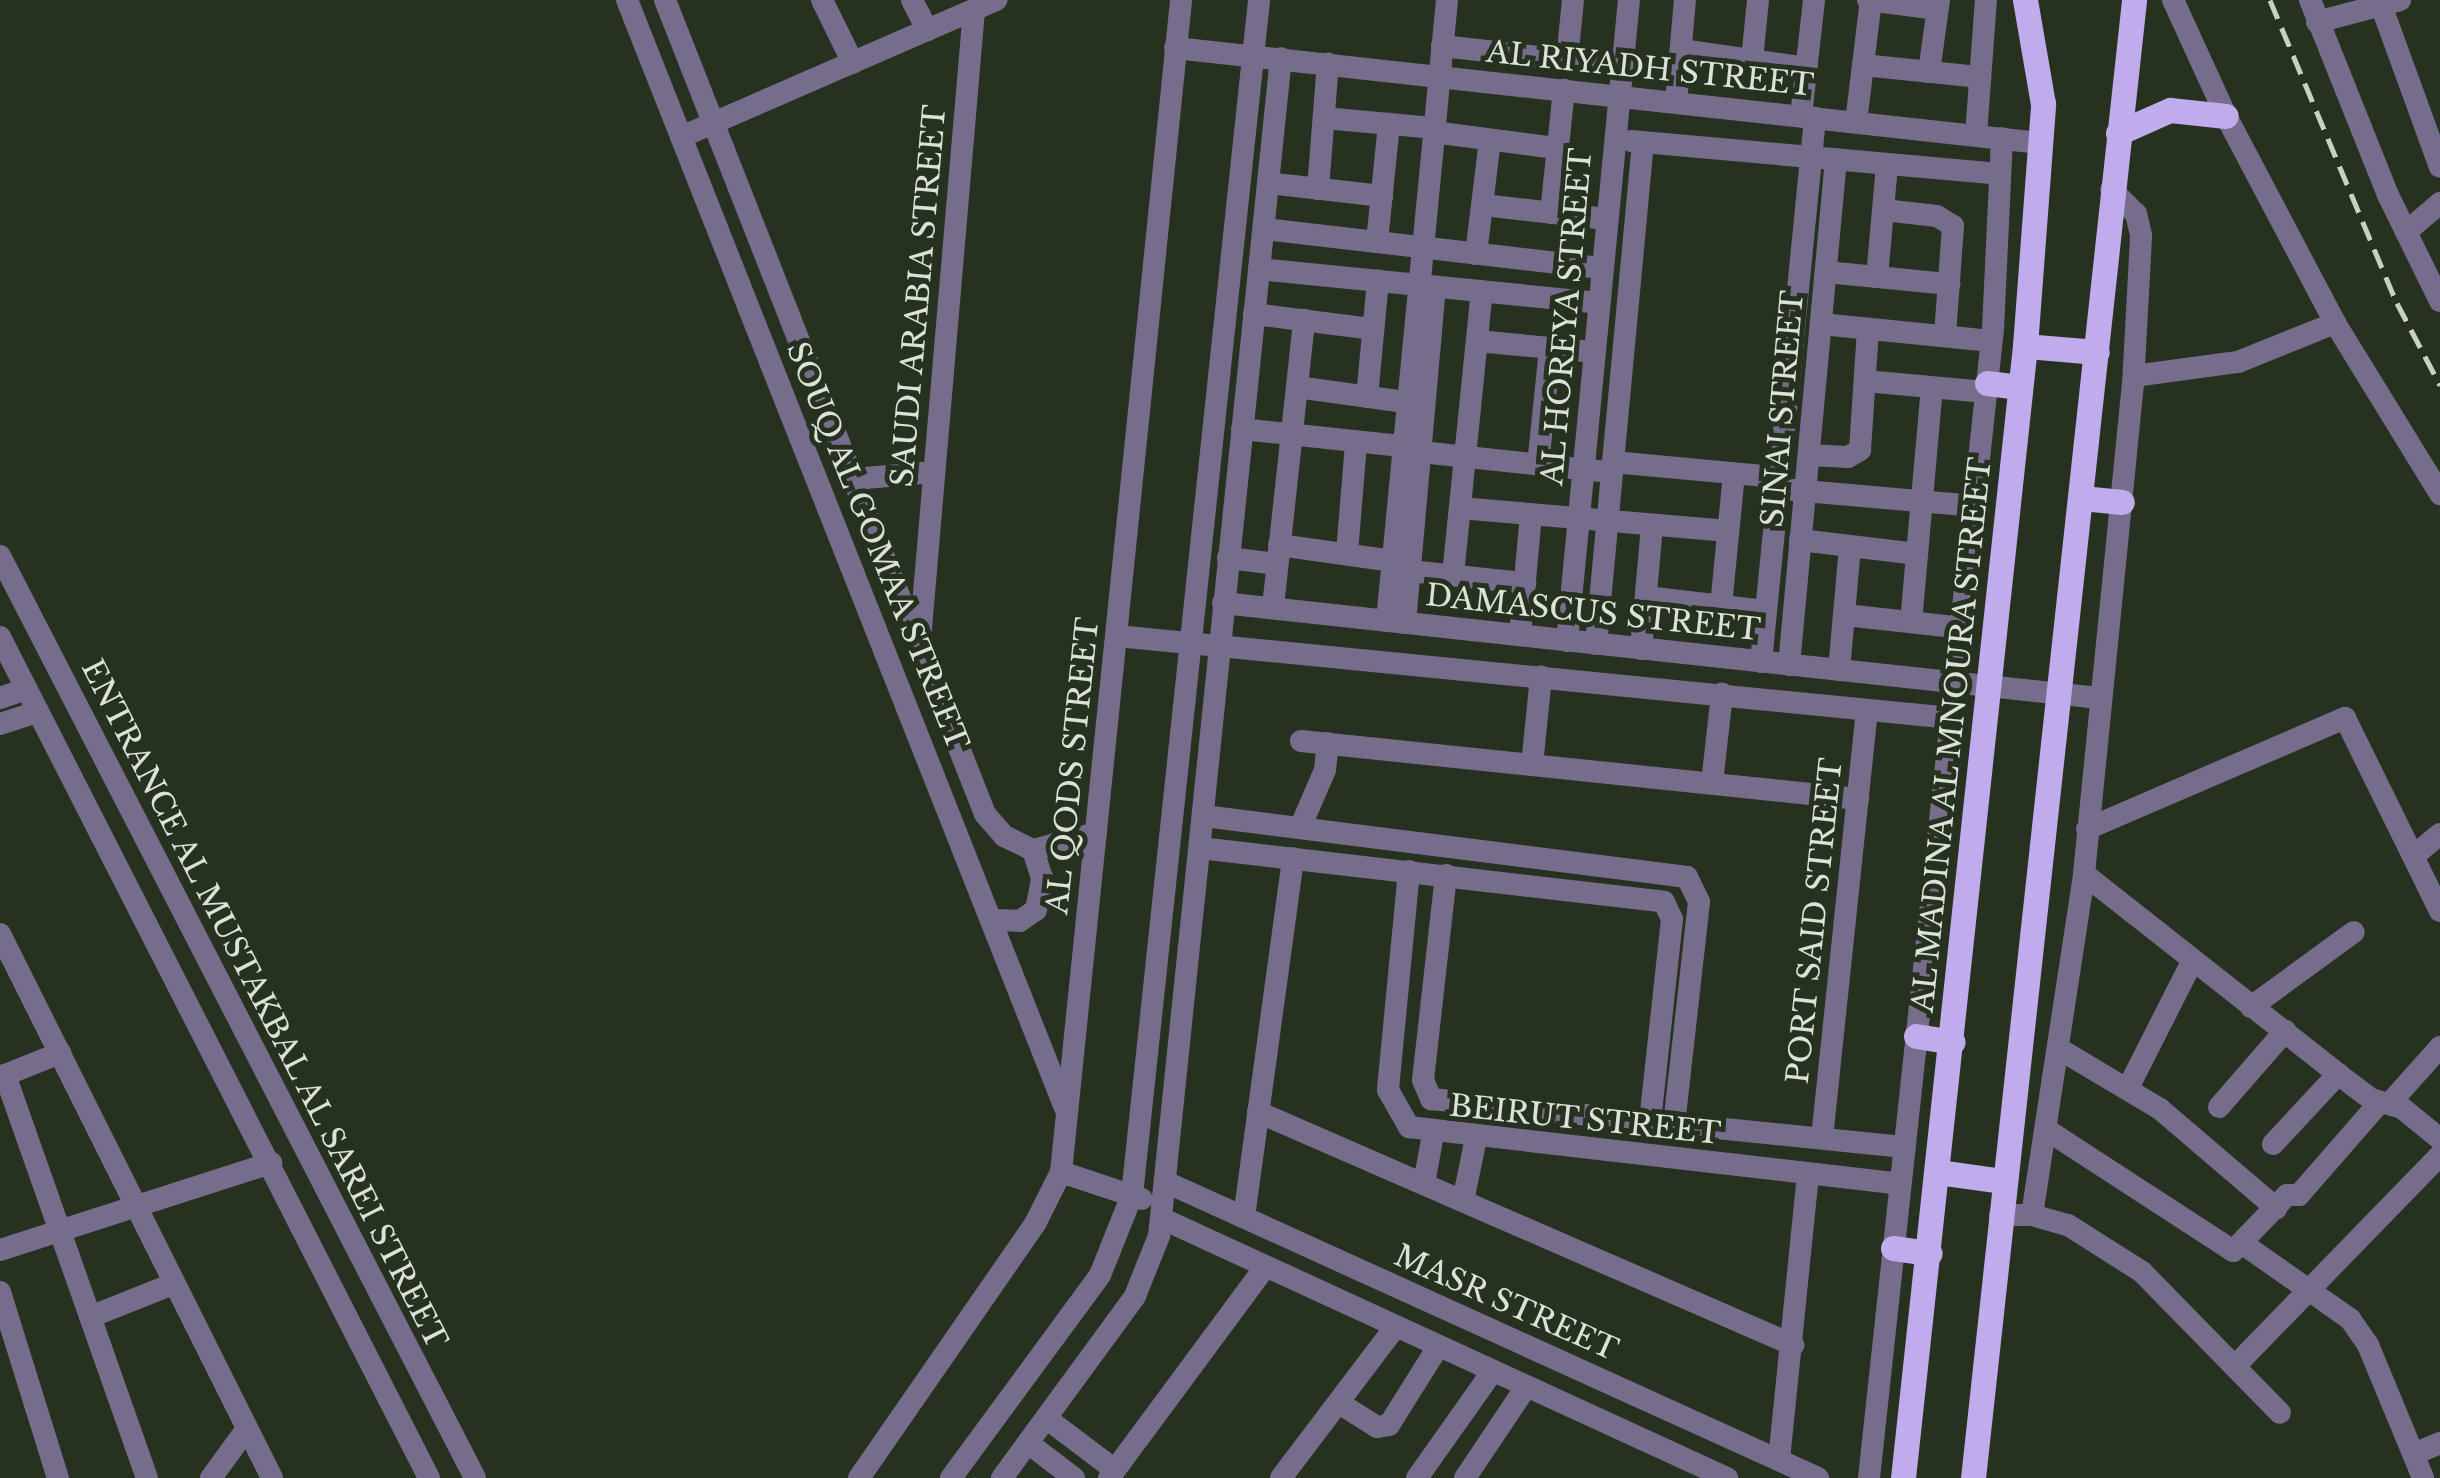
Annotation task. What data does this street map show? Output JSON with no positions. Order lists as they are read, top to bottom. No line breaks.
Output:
{"streets":{"main road":["AL MADINA AL MNOURA STREET"],"street":["AL RIYADH STREET","SAUDI ARABIA STREET","AL HOREYA STREET","SINAI STREET","SOUQ AL GOMAA STREET","DAMASCUS STREET","AL QODS STREET","PORT SAID STREET","ENTRANCE AL MUSTAKBAL AL SAREI STREET","BEIRUT STREET","MASR STREET"]},"crossings":[["AL RIYADH STREET","AL HOREYA STREET"],["AL RIYADH STREET","SINAI STREET"],["AL RIYADH STREET","AL MADINA AL MNOURA STREET"],["AL RIYADH STREET","AL QODS STREET"],["SAUDI ARABIA STREET","SOUQ AL GOMAA STREET"],["AL HOREYA STREET","DAMASCUS STREET"],["SINAI STREET","DAMASCUS STREET"],["SOUQ AL GOMAA STREET","AL QODS STREET"],["DAMASCUS STREET","AL MADINA AL MNOURA STREET"],["PORT SAID STREET","BEIRUT STREET"]]}
